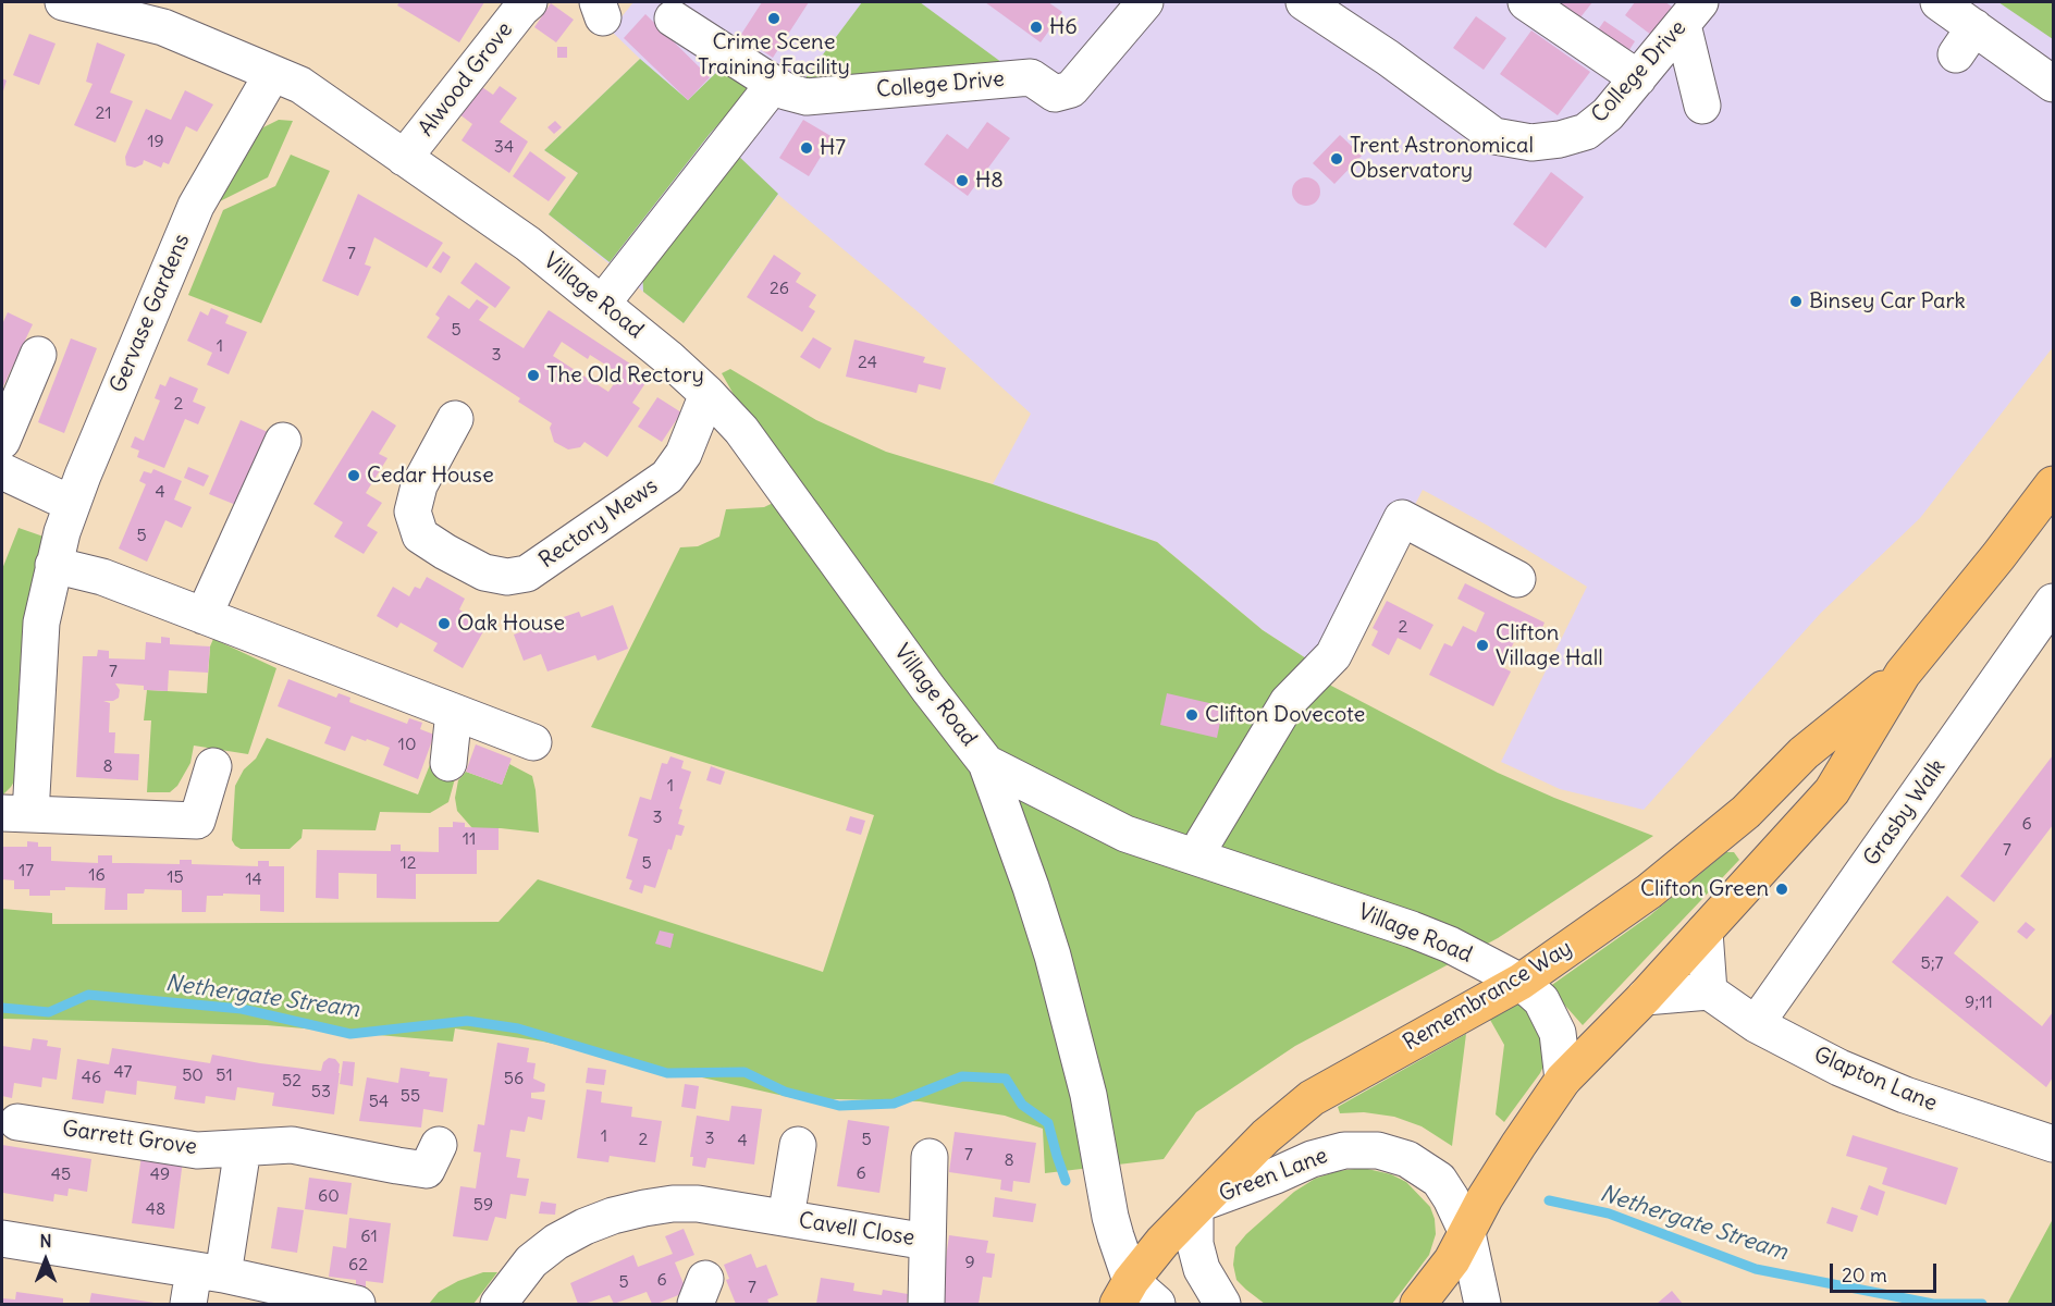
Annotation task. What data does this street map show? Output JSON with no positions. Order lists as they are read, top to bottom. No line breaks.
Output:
{"streets":{"highway":["Remembrance Way"],"street":["College Drive","Alwood Grove","Village Road","Gervase Gardens","Rectory Mews","Grasby Walk","Glapton Lane","Garrett Grove","Green Lane","Cavell Close"]},"crossings":[["Alwood Grove","Village Road"],["Village Road","Gervase Gardens"],["Village Road","Rectory Mews"],["Village Road","Remembrance Way"],["Grasby Walk","Glapton Lane"],["Remembrance Way","Green Lane"]],"water":["Nethergate Stream"],"places":["Crime Scene Training Facility","H6","H7","Trent Astronomical Observatory","H8","Binsey Car Park","The Old Rectory","Cedar House","Oak House","Clifton Village Hall","Clifton Dovecote","Clifton Green"],"house_numbers":["21","19","34","7","26","5","1","3","24","2","4","5","2","7","10","8","1","3","6","11","7","12","5","17","16","15","14","5;7","9;11","47","50","51","46","56","52","53","55","54","1","3","2","5","4","7","8","6","45","49","60","59","48","61","9","62","6","5","7"],"scale_bar":"20 m","north":"top"}
